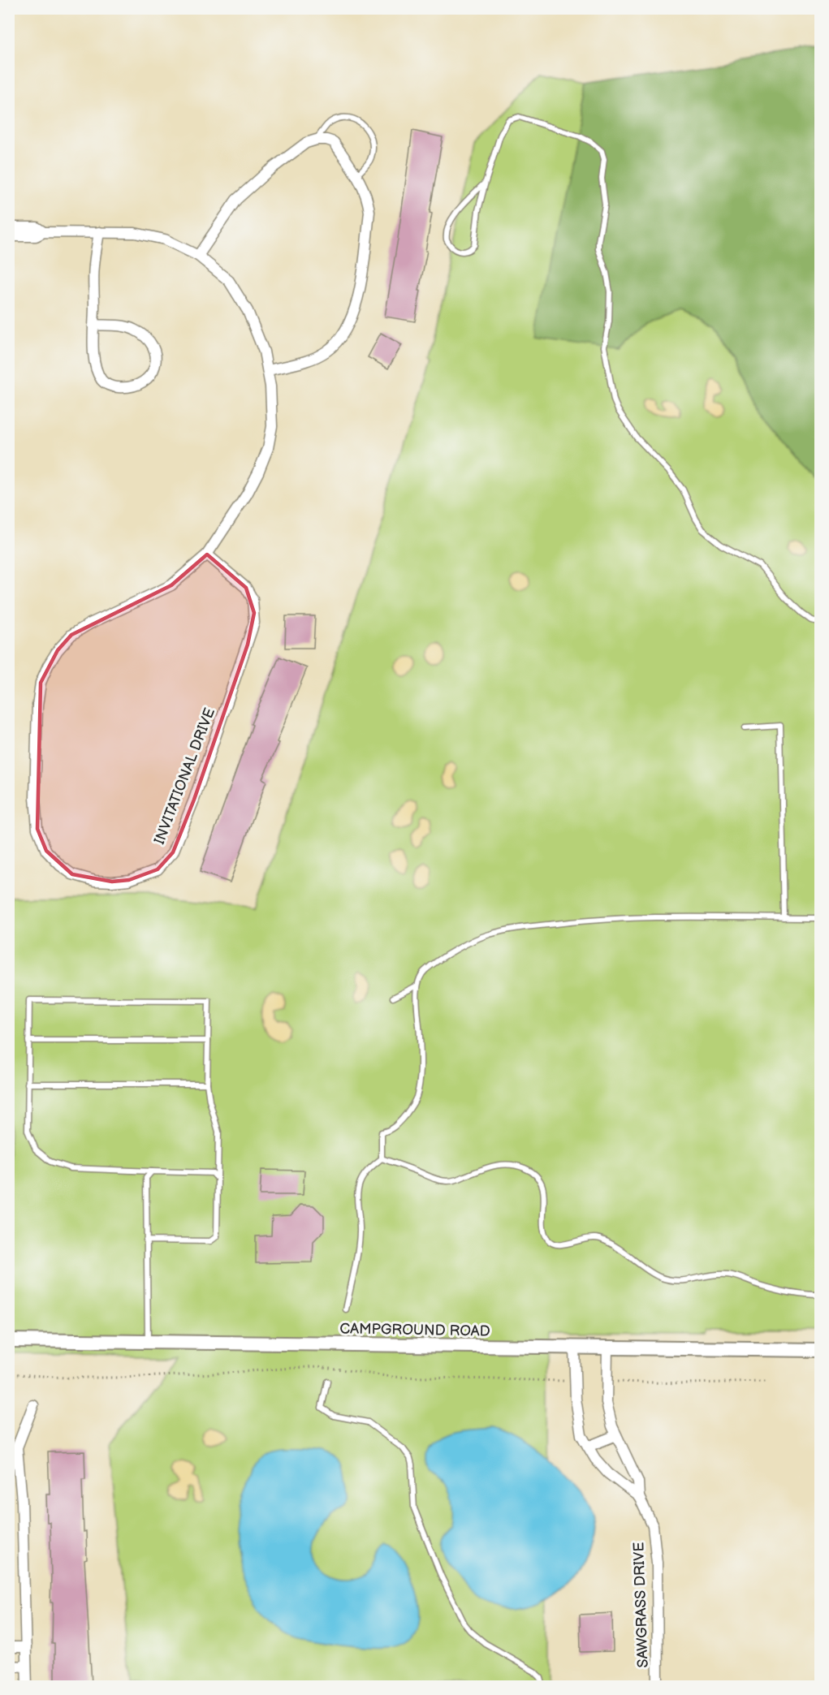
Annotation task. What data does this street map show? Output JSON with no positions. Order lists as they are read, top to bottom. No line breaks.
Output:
{"streets":{"street":["INVITATIONAL DRIVE","CAMPGROUND ROAD","SAWGRASS DRIVE"]},"crossings":[["CAMPGROUND ROAD","SAWGRASS DRIVE"]]}
